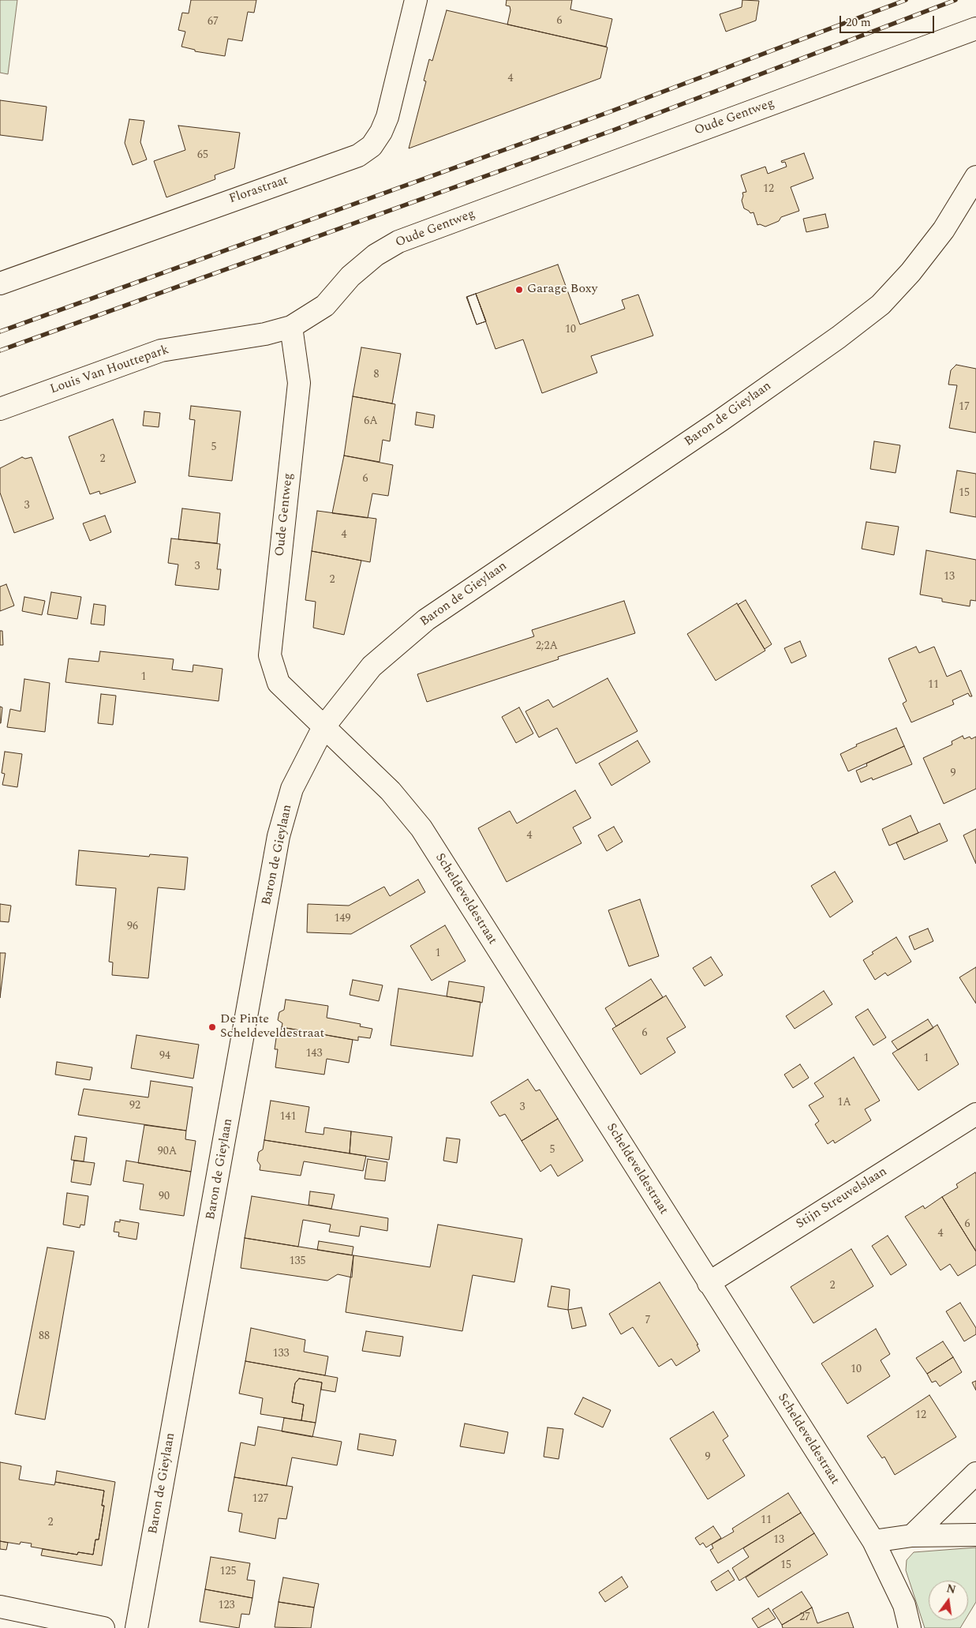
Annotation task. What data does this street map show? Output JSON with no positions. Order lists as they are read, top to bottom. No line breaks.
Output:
{"streets":{"street":["Oude Gentweg","Florastraat","Louis Van Houttepark","Baron de Gieylaan","Scheldeveldestraat","Stijn Streuvelslaan"]},"crossings":[["Oude Gentweg","Louis Van Houttepark"],["Oude Gentweg","Baron de Gieylaan"],["Oude Gentweg","Scheldeveldestraat"],["Baron de Gieylaan","Scheldeveldestraat"],["Scheldeveldestraat","Stijn Streuvelslaan"]],"places":["Garage Boxy","De Pinte Scheldeveldestraat"],"house_numbers":["6","67","4","65","12","10","8","17","6A","5","2","6","15","3","4","3","13","2","2;2A","1","11","9","4","149","96","1","6","143","94","1","1A","92","3","141","5","90A","90","6","4","135","2","7","88","133","10","12","9","127","11","2","13","15","125","123","27"],"scale_bar":"20 m","north":"top"}
